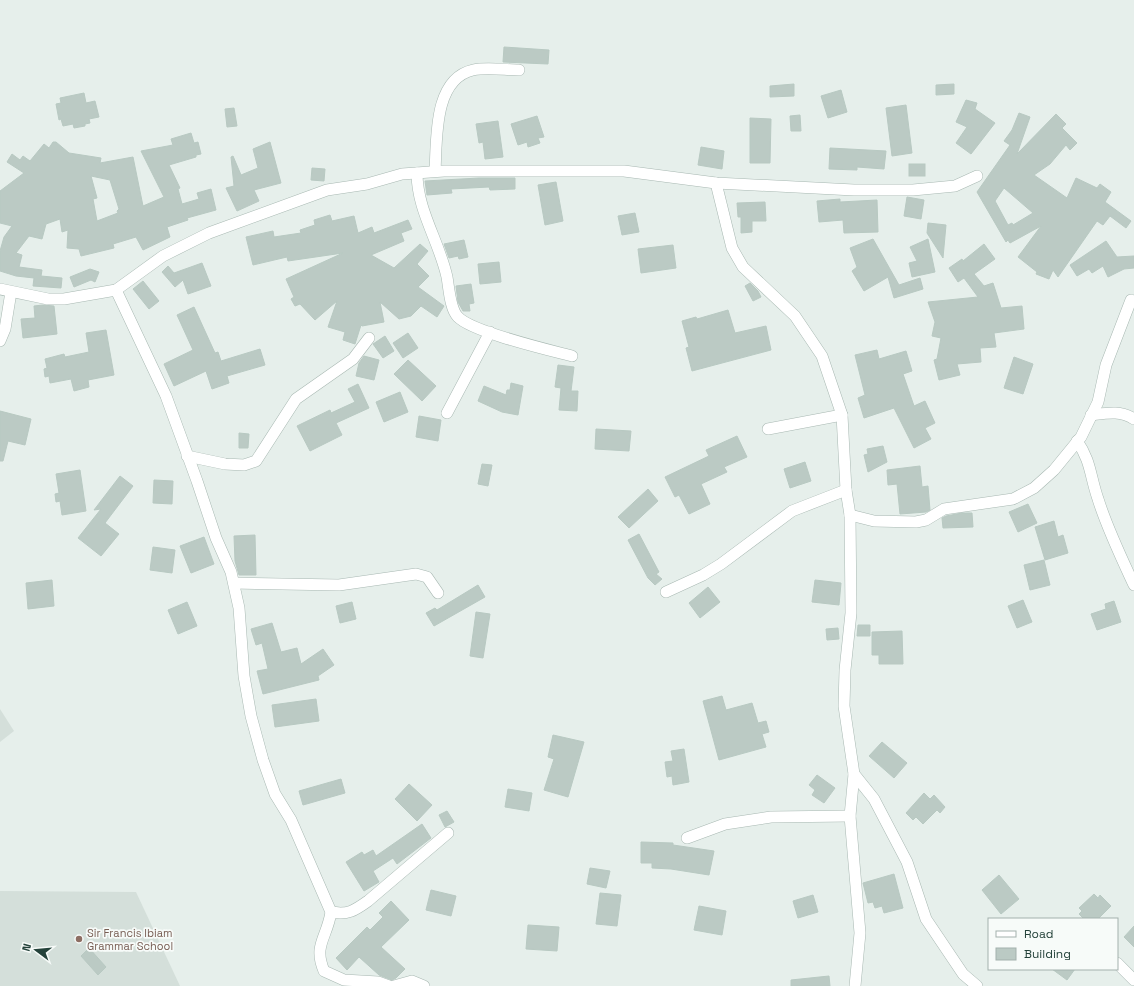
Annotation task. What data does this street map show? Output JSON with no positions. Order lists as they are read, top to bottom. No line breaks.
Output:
{"places":["Sir Francis Ibiam Grammar School"],"legend":["Road","Building"],"north":"left"}
